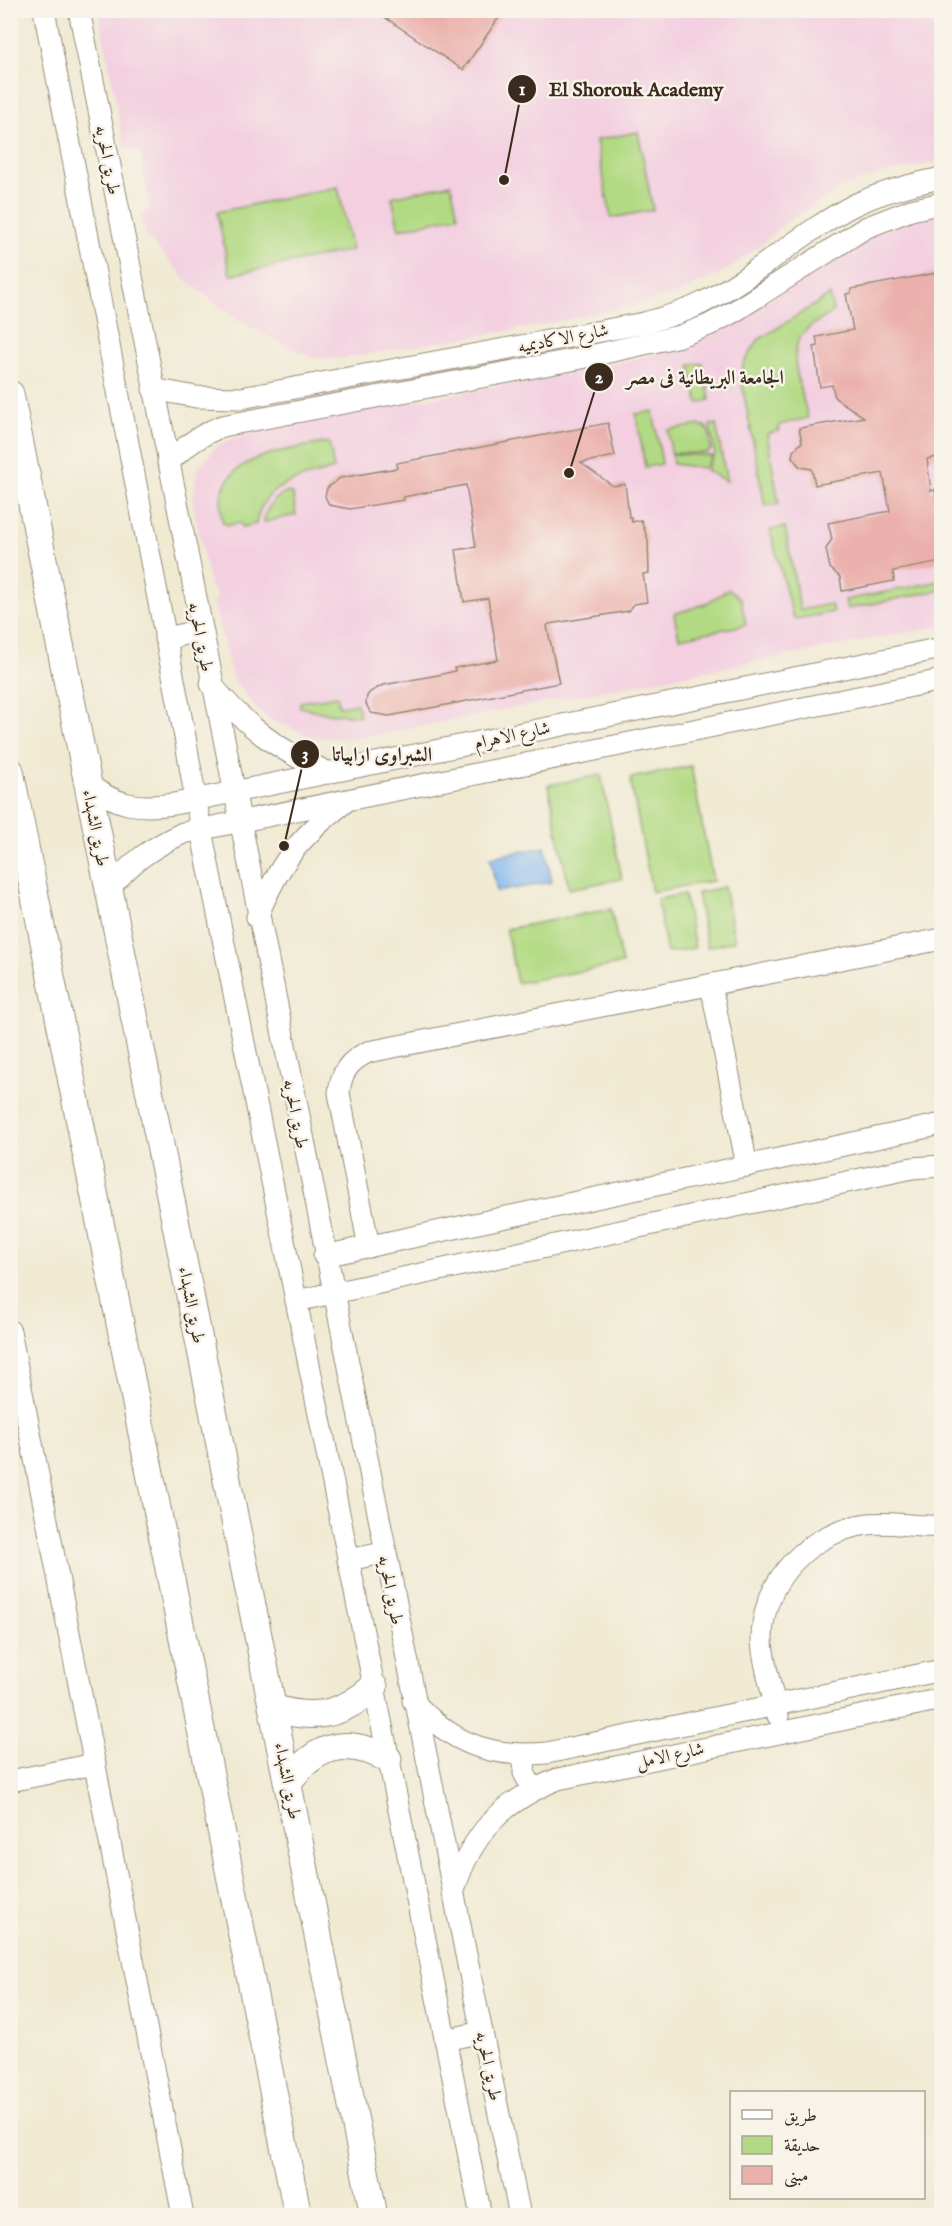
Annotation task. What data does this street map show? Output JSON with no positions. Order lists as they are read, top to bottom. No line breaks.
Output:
{"streets":{"main road":["طريق الشهداء"],"street":["طريق الحريه","شارع الاكاديميه","شارع الاهرام","شارع الامل"]},"crossings":[["طريق الحريه","شارع الاكاديميه"],["طريق الحريه","شارع الاهرام"],["طريق الحريه","شارع الامل"],["شارع الاهرام","طريق الشهداء"]],"places":["El Shorouk Academy","الجامعة البريطانية فى مصر","الشبراوى ارابياتا"],"legend":["طريق","حديقة","مبنى"]}
